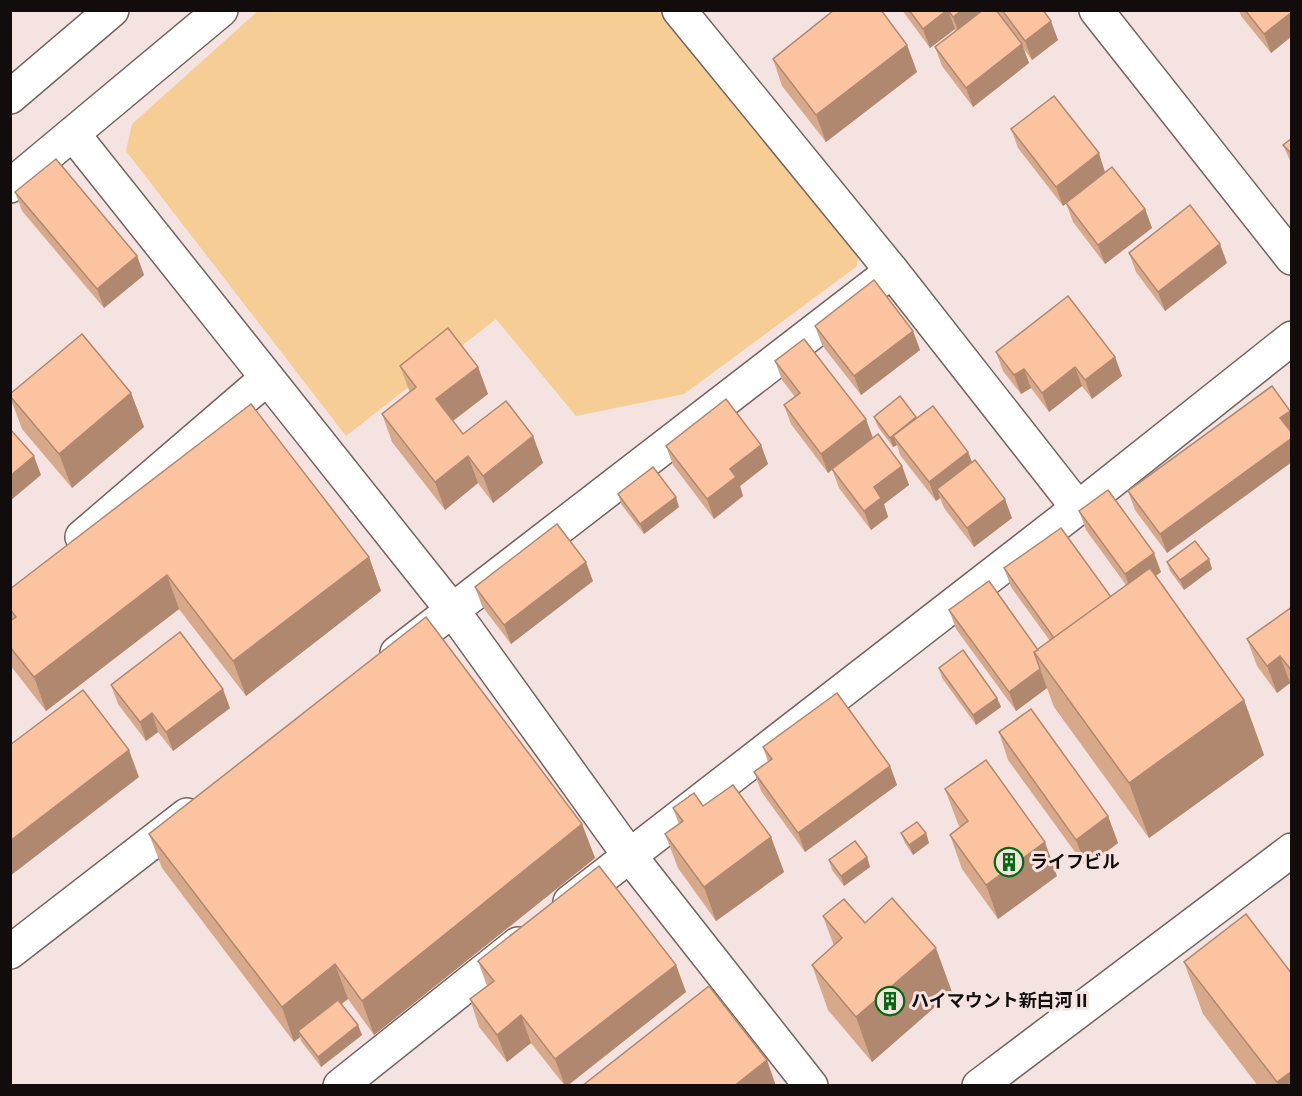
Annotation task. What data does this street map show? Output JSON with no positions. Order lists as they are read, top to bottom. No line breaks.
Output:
{"places":{"building":["ライフビル","ハイマウント新白河Ⅱ"]}}
